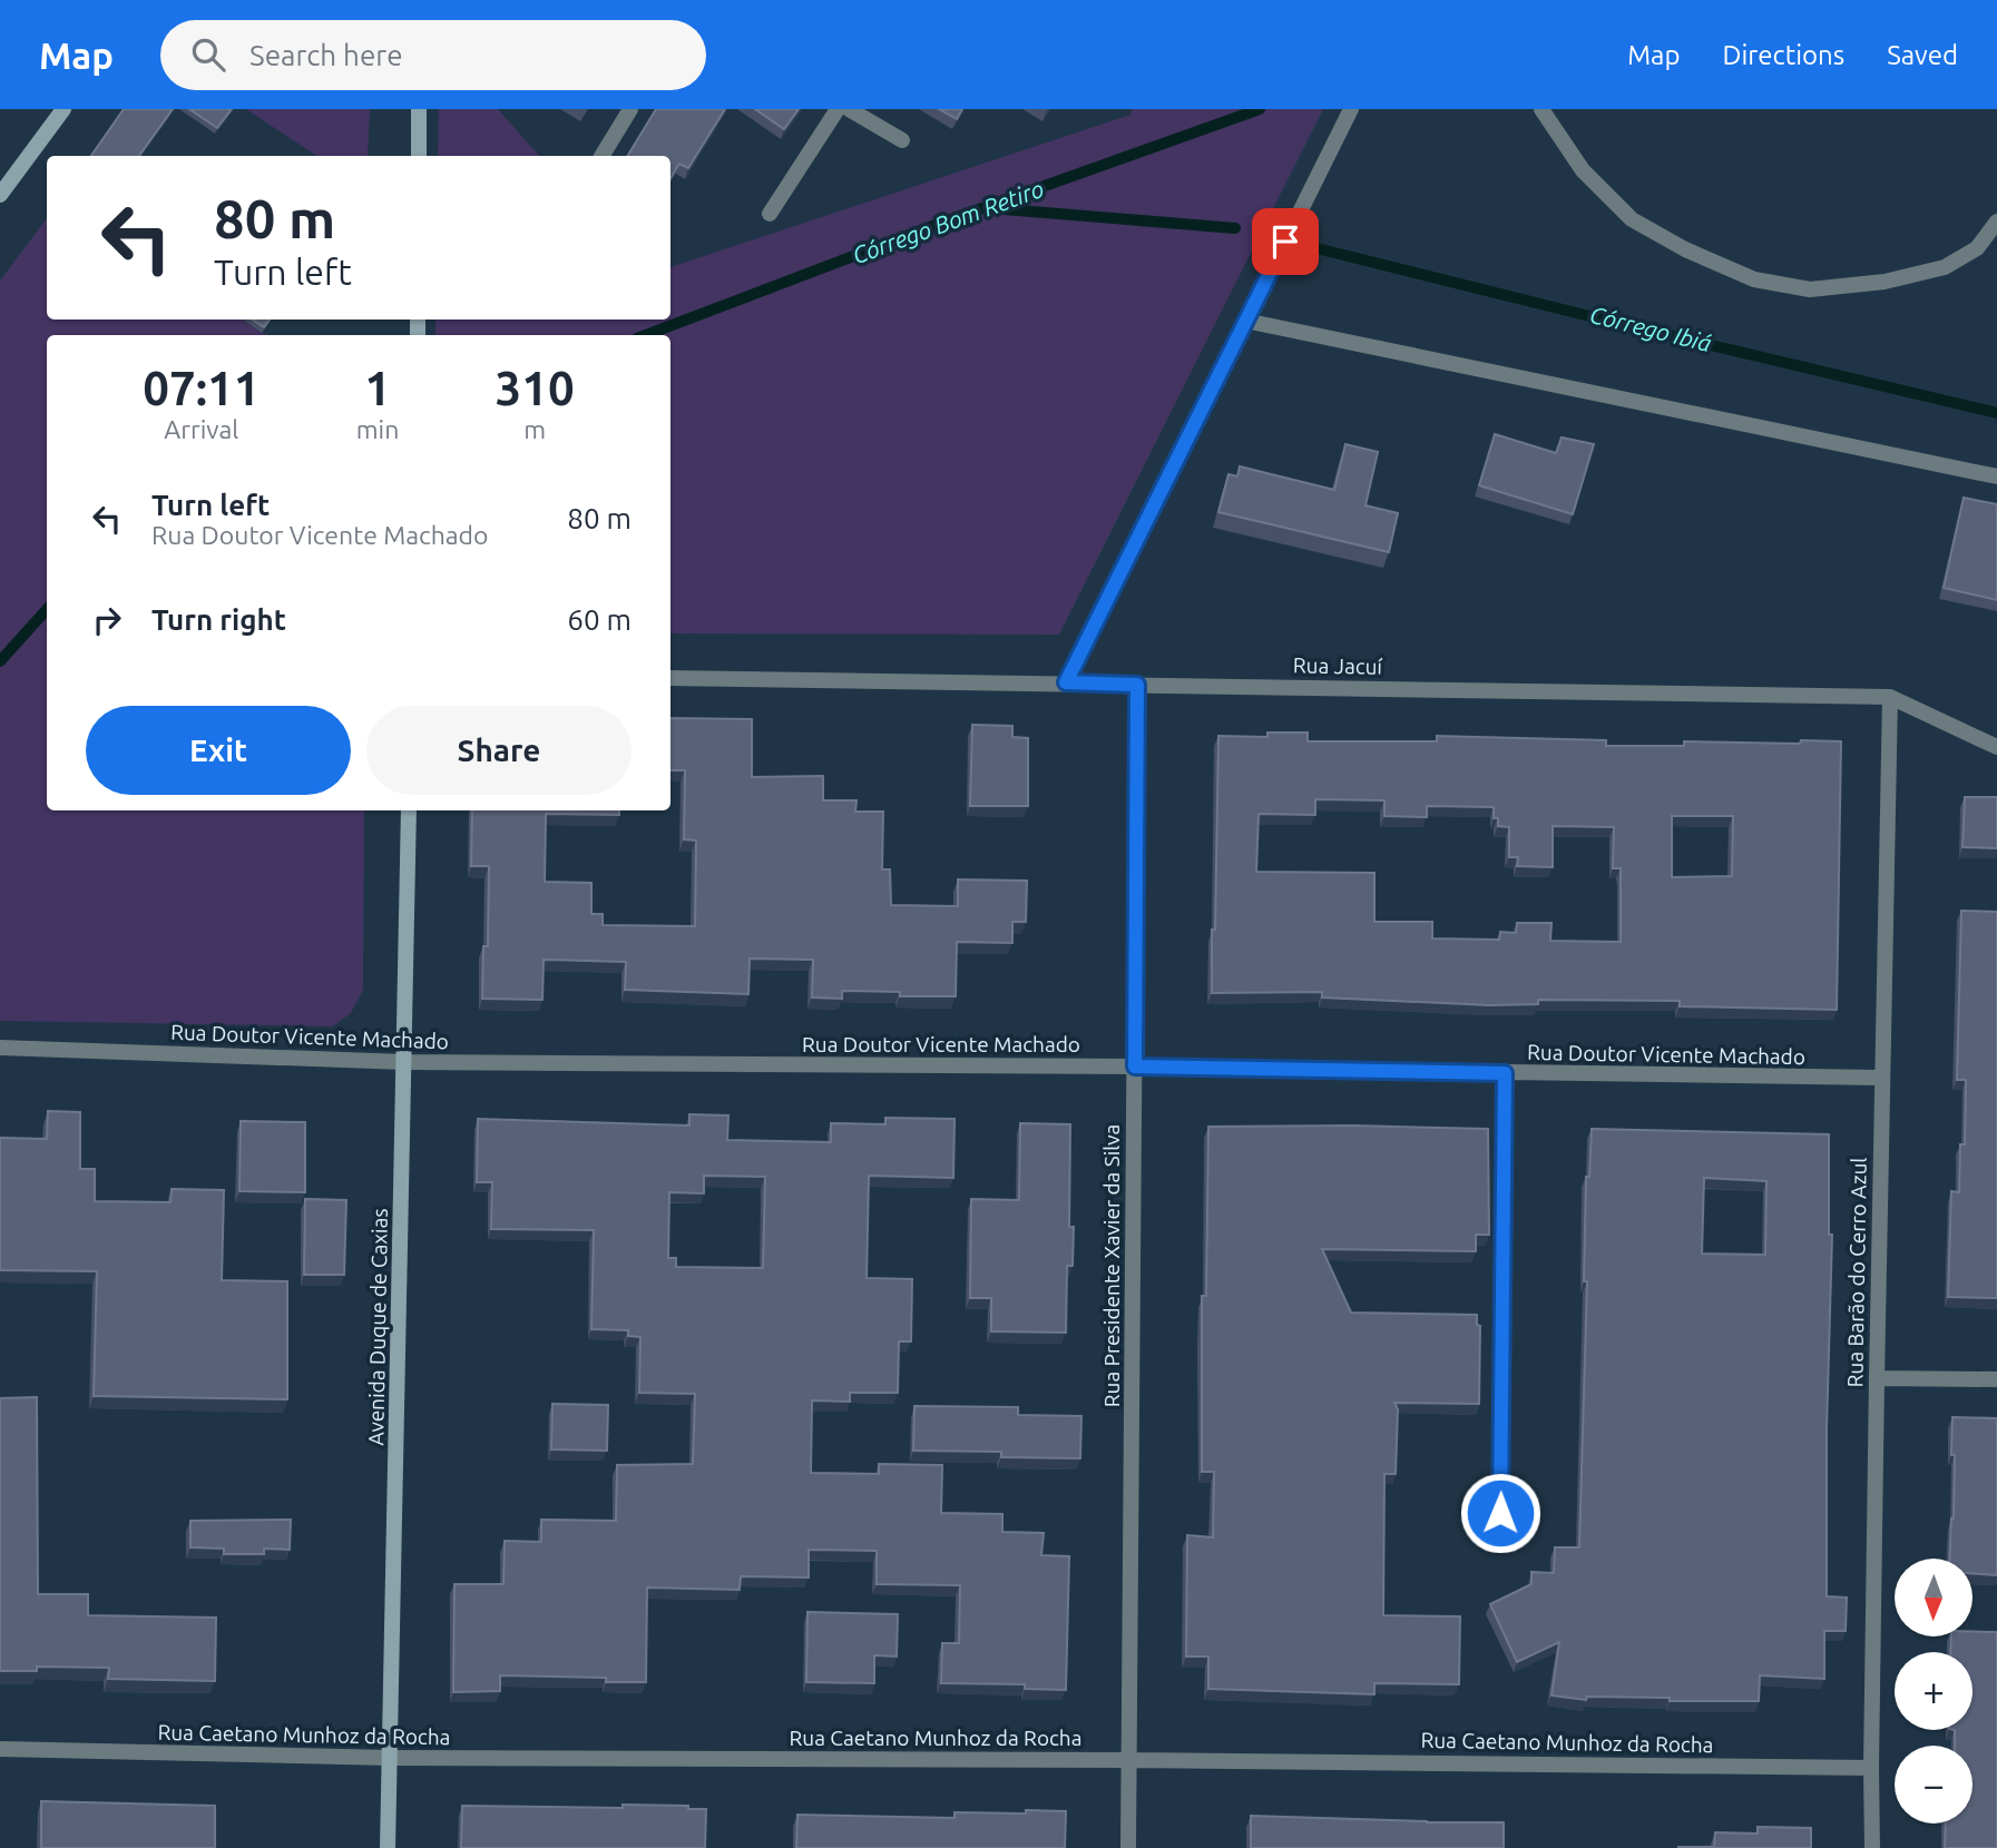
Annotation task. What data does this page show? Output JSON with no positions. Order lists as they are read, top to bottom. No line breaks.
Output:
{"streets":{"street":["Rua Jacuí","Rua Doutor Vicente Machado","Rua Presidente Xavier da Silva","Rua Barão do Cerro Azul","Avenida Duque de Caxias","Rua Caetano Munhoz da Rocha"]},"crossings":[["Rua Jacuí","Rua Presidente Xavier da Silva"],["Rua Jacuí","Rua Barão do Cerro Azul"],["Rua Doutor Vicente Machado","Rua Presidente Xavier da Silva"],["Rua Doutor Vicente Machado","Rua Barão do Cerro Azul"],["Rua Doutor Vicente Machado","Avenida Duque de Caxias"],["Rua Presidente Xavier da Silva","Rua Caetano Munhoz da Rocha"],["Rua Barão do Cerro Azul","Rua Caetano Munhoz da Rocha"],["Avenida Duque de Caxias","Rua Caetano Munhoz da Rocha"]],"water":["Córrego Bom Retiro","Córrego Ibiá"],"north":"bottom","page":{"header":"Map","search":"Search here","nav":["Map","Directions","Saved"],"turn":["80 m","Turn left"],"eta":["07:11","Arrival","1","min","310","m"],"list":[{"name":"Turn left","note":"Rua Doutor Vicente Machado","value":"80 m"},{"name":"Turn right","value":"60 m"}],"buttons":["Exit","Share"],"map_buttons":["+","−"]}}
